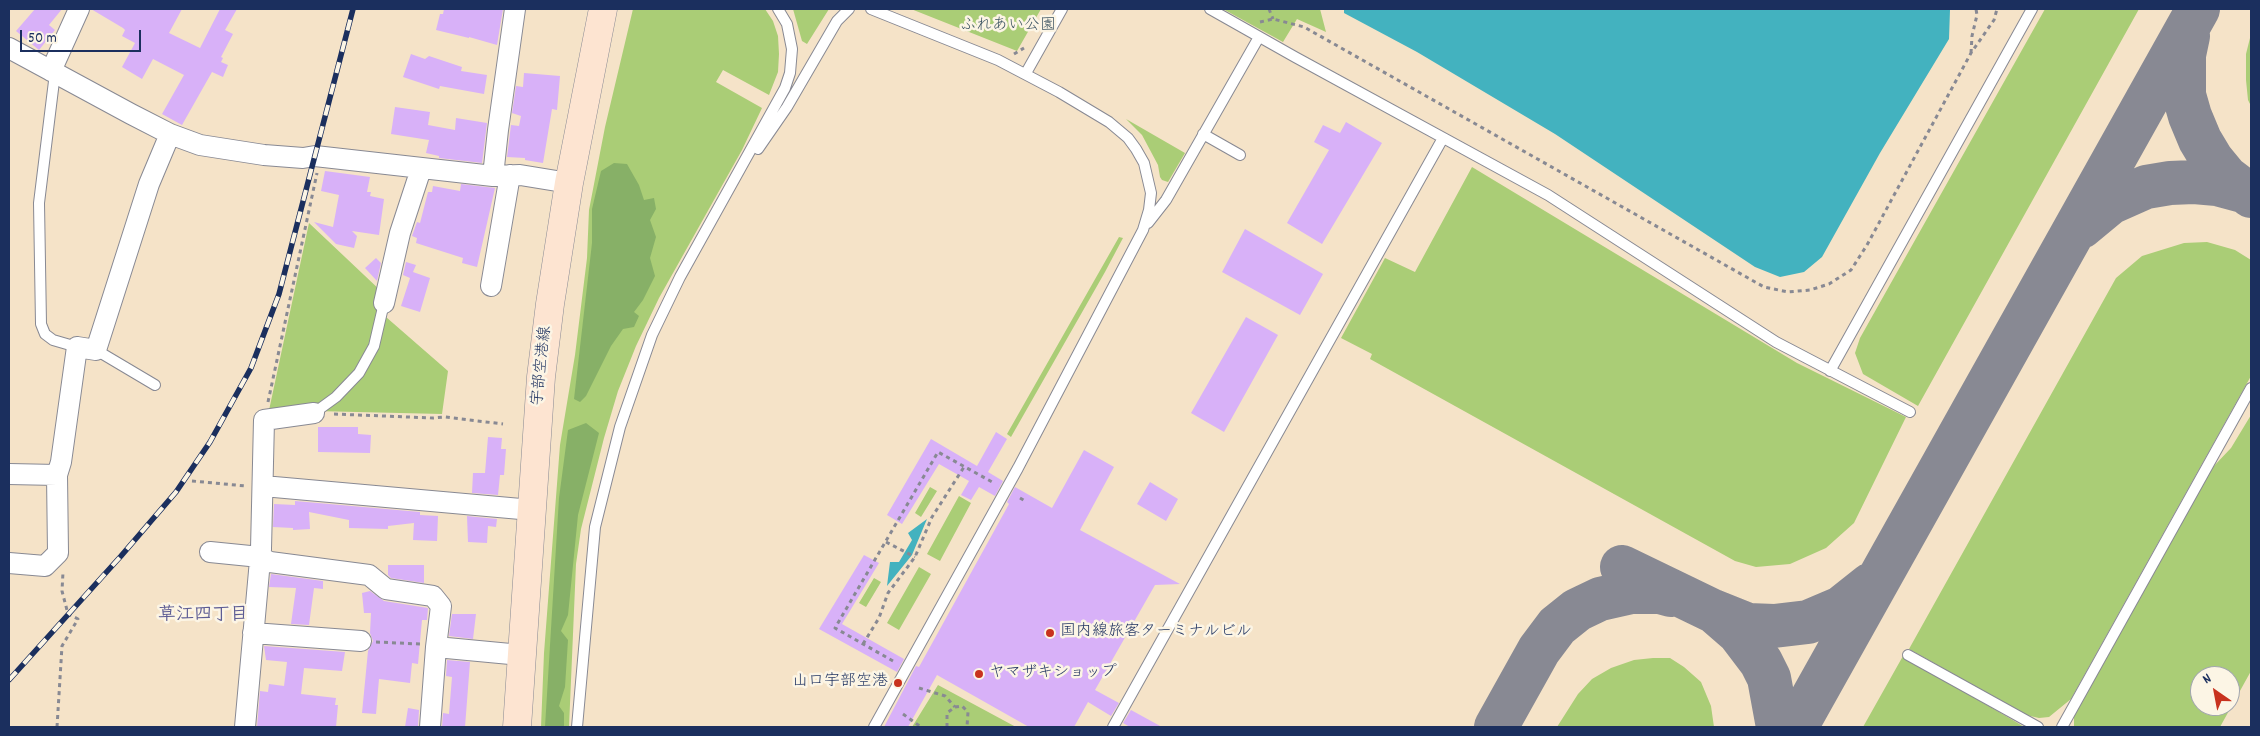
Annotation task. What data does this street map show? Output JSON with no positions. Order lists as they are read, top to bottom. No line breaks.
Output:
{"streets":{"main road":["宇部空港線"]},"districts":["草江四丁目"],"parks":["ふれあい公園"],"places":["国内線旅客ターミナルビル","ヤマザキショップ","山口宇部空港"],"scale_bar":"50 m","north":"top left"}
